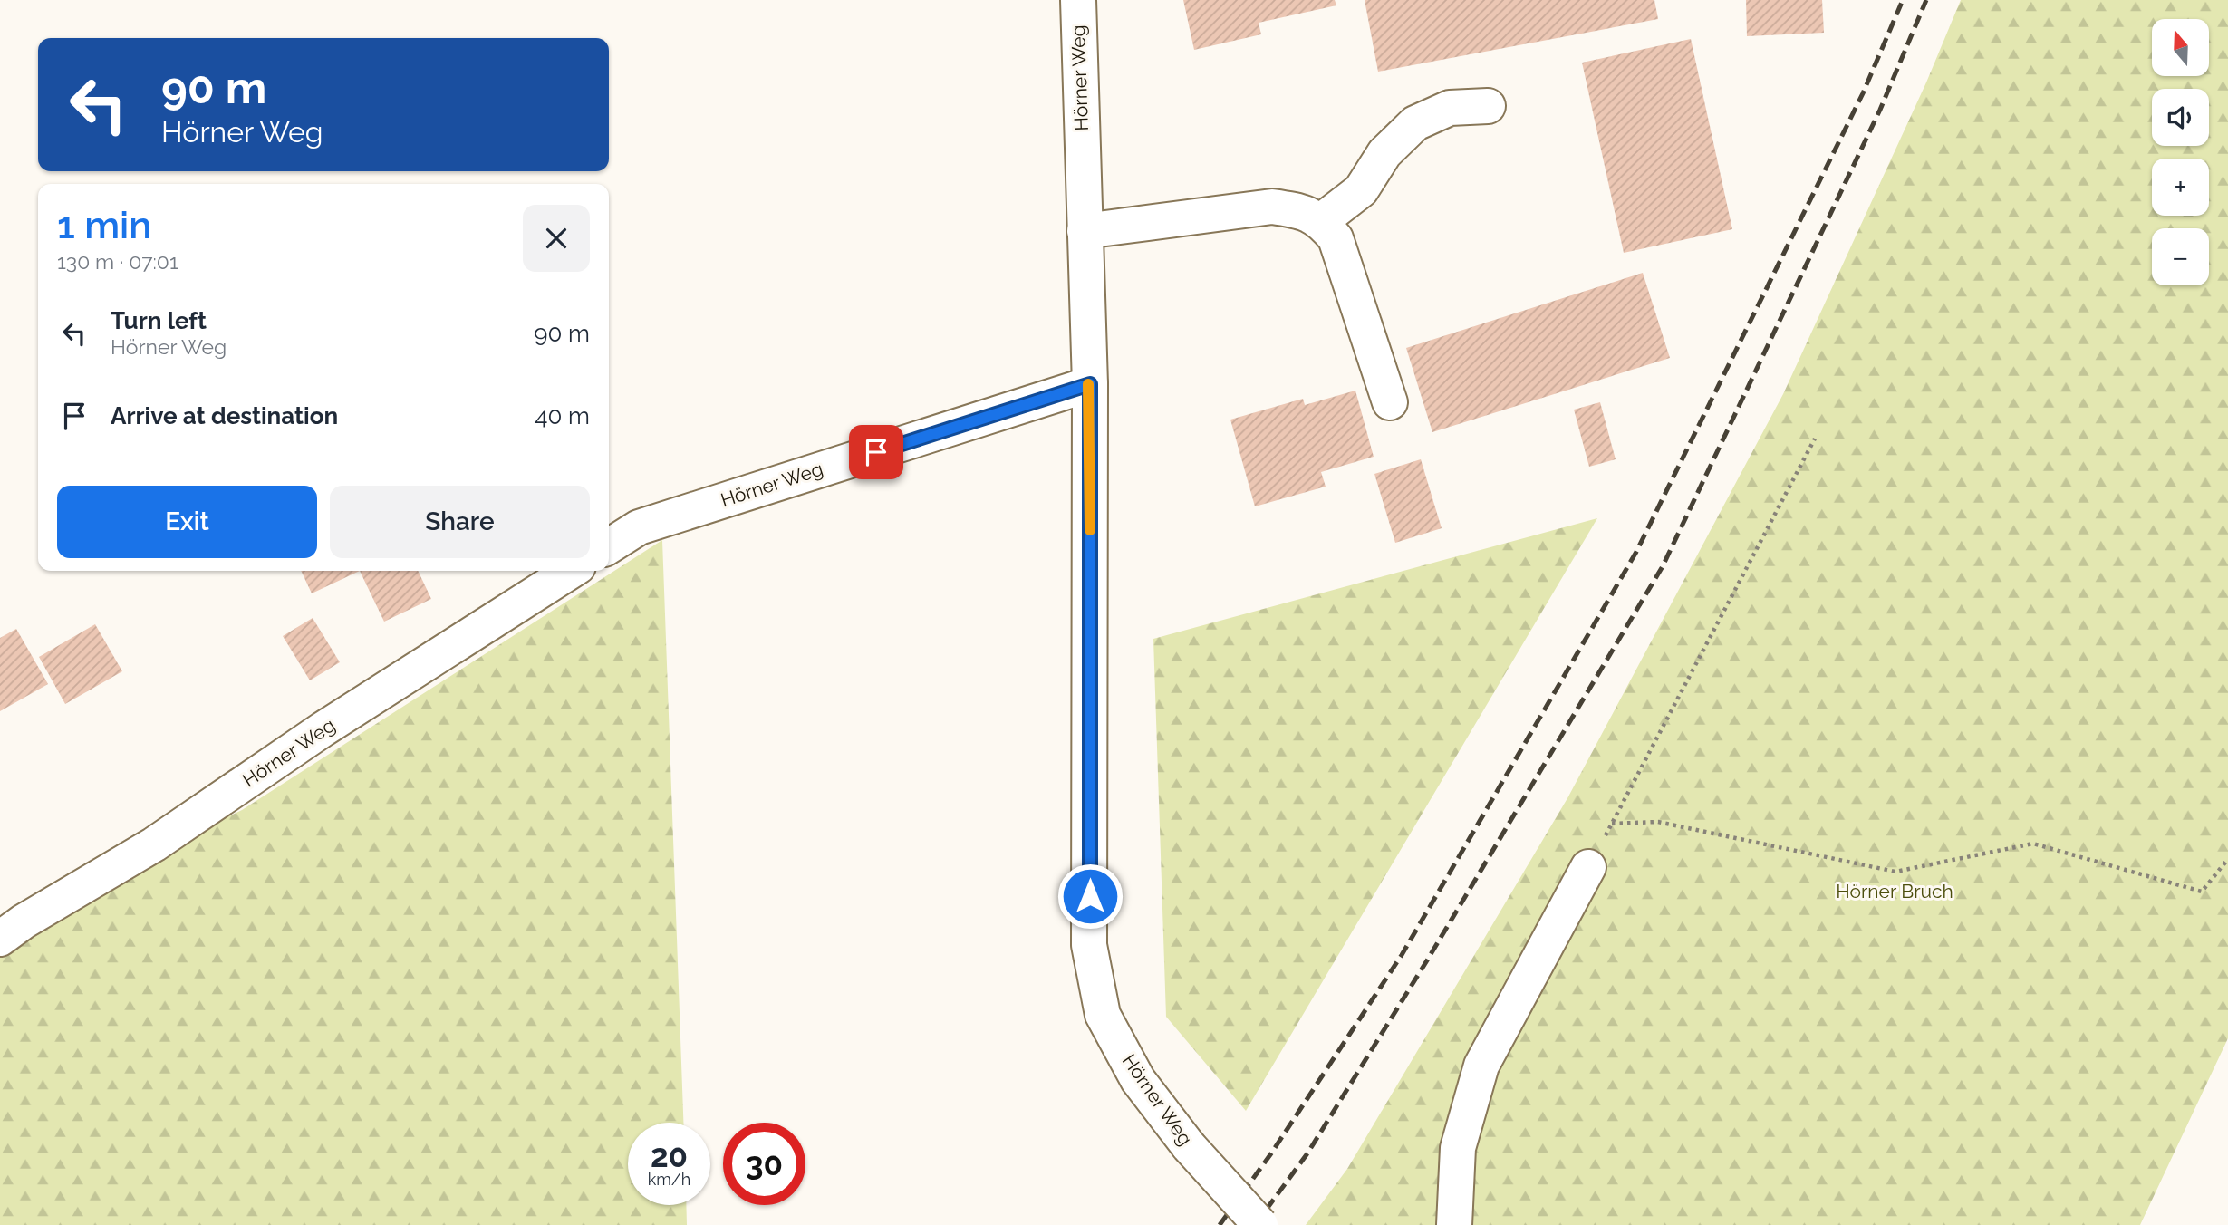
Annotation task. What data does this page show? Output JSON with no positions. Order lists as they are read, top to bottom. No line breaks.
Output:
{"streets":{"street":["Hörner Weg"]},"parks":["Hörner Bruch"],"north":"top","page":{"map_buttons":["+","−"],"turn":["90 m","Hörner Weg"],"heading":["1 min","130 m · 07:01"],"list":[{"name":"Turn left","note":"Hörner Weg","value":"90 m"},{"name":"Arrive at destination","value":"40 m"}],"buttons":["Exit","Share"],"speed":"20 km/h","limit":"30"}}
